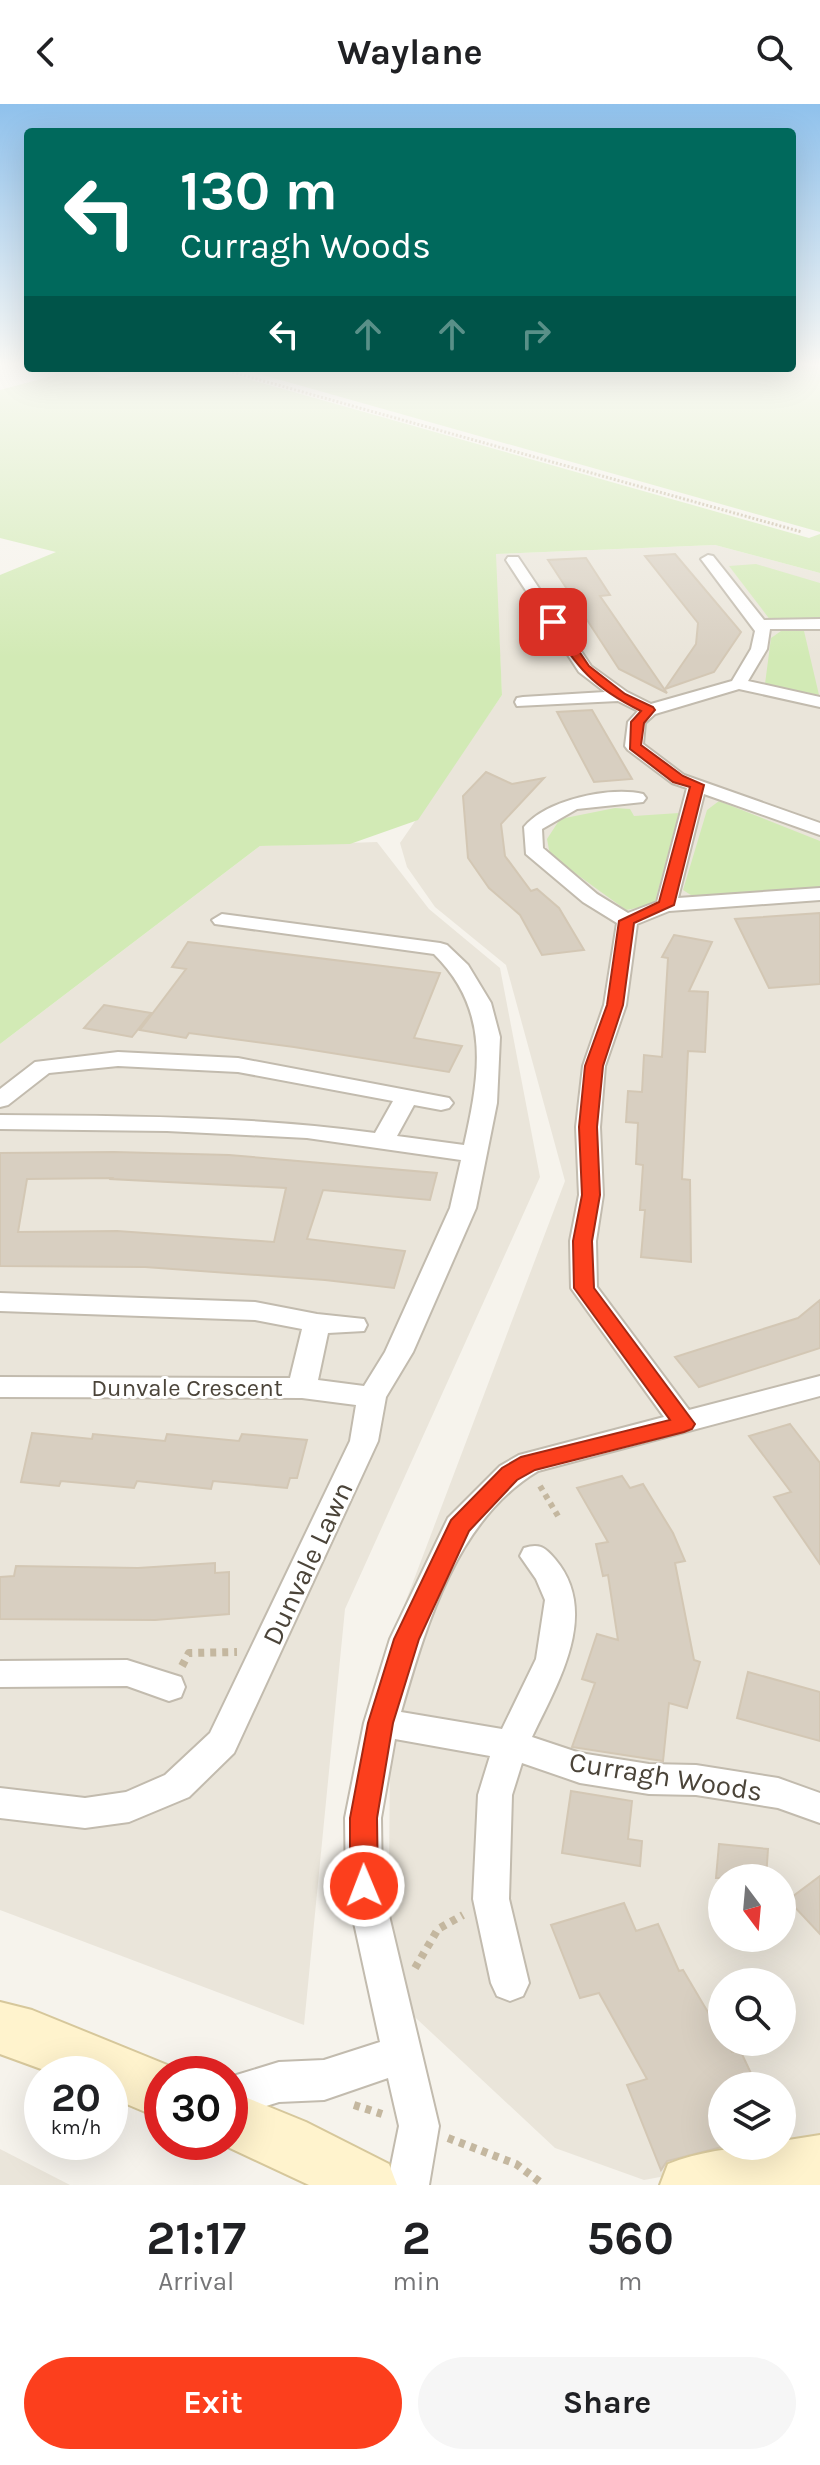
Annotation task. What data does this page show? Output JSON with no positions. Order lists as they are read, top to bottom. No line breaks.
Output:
{"streets":{"street":["Dunvale Crescent","Dunvale Lawn","Curragh Woods"]},"crossings":[["Dunvale Crescent","Dunvale Lawn"]],"north":"bottom","page":{"header":"Waylane","turn":["130 m","Curragh Woods"],"speed":"20 km/h","limit":"30","eta":["21:17","Arrival","2","min","560","m"],"buttons":["Exit","Share"]}}
